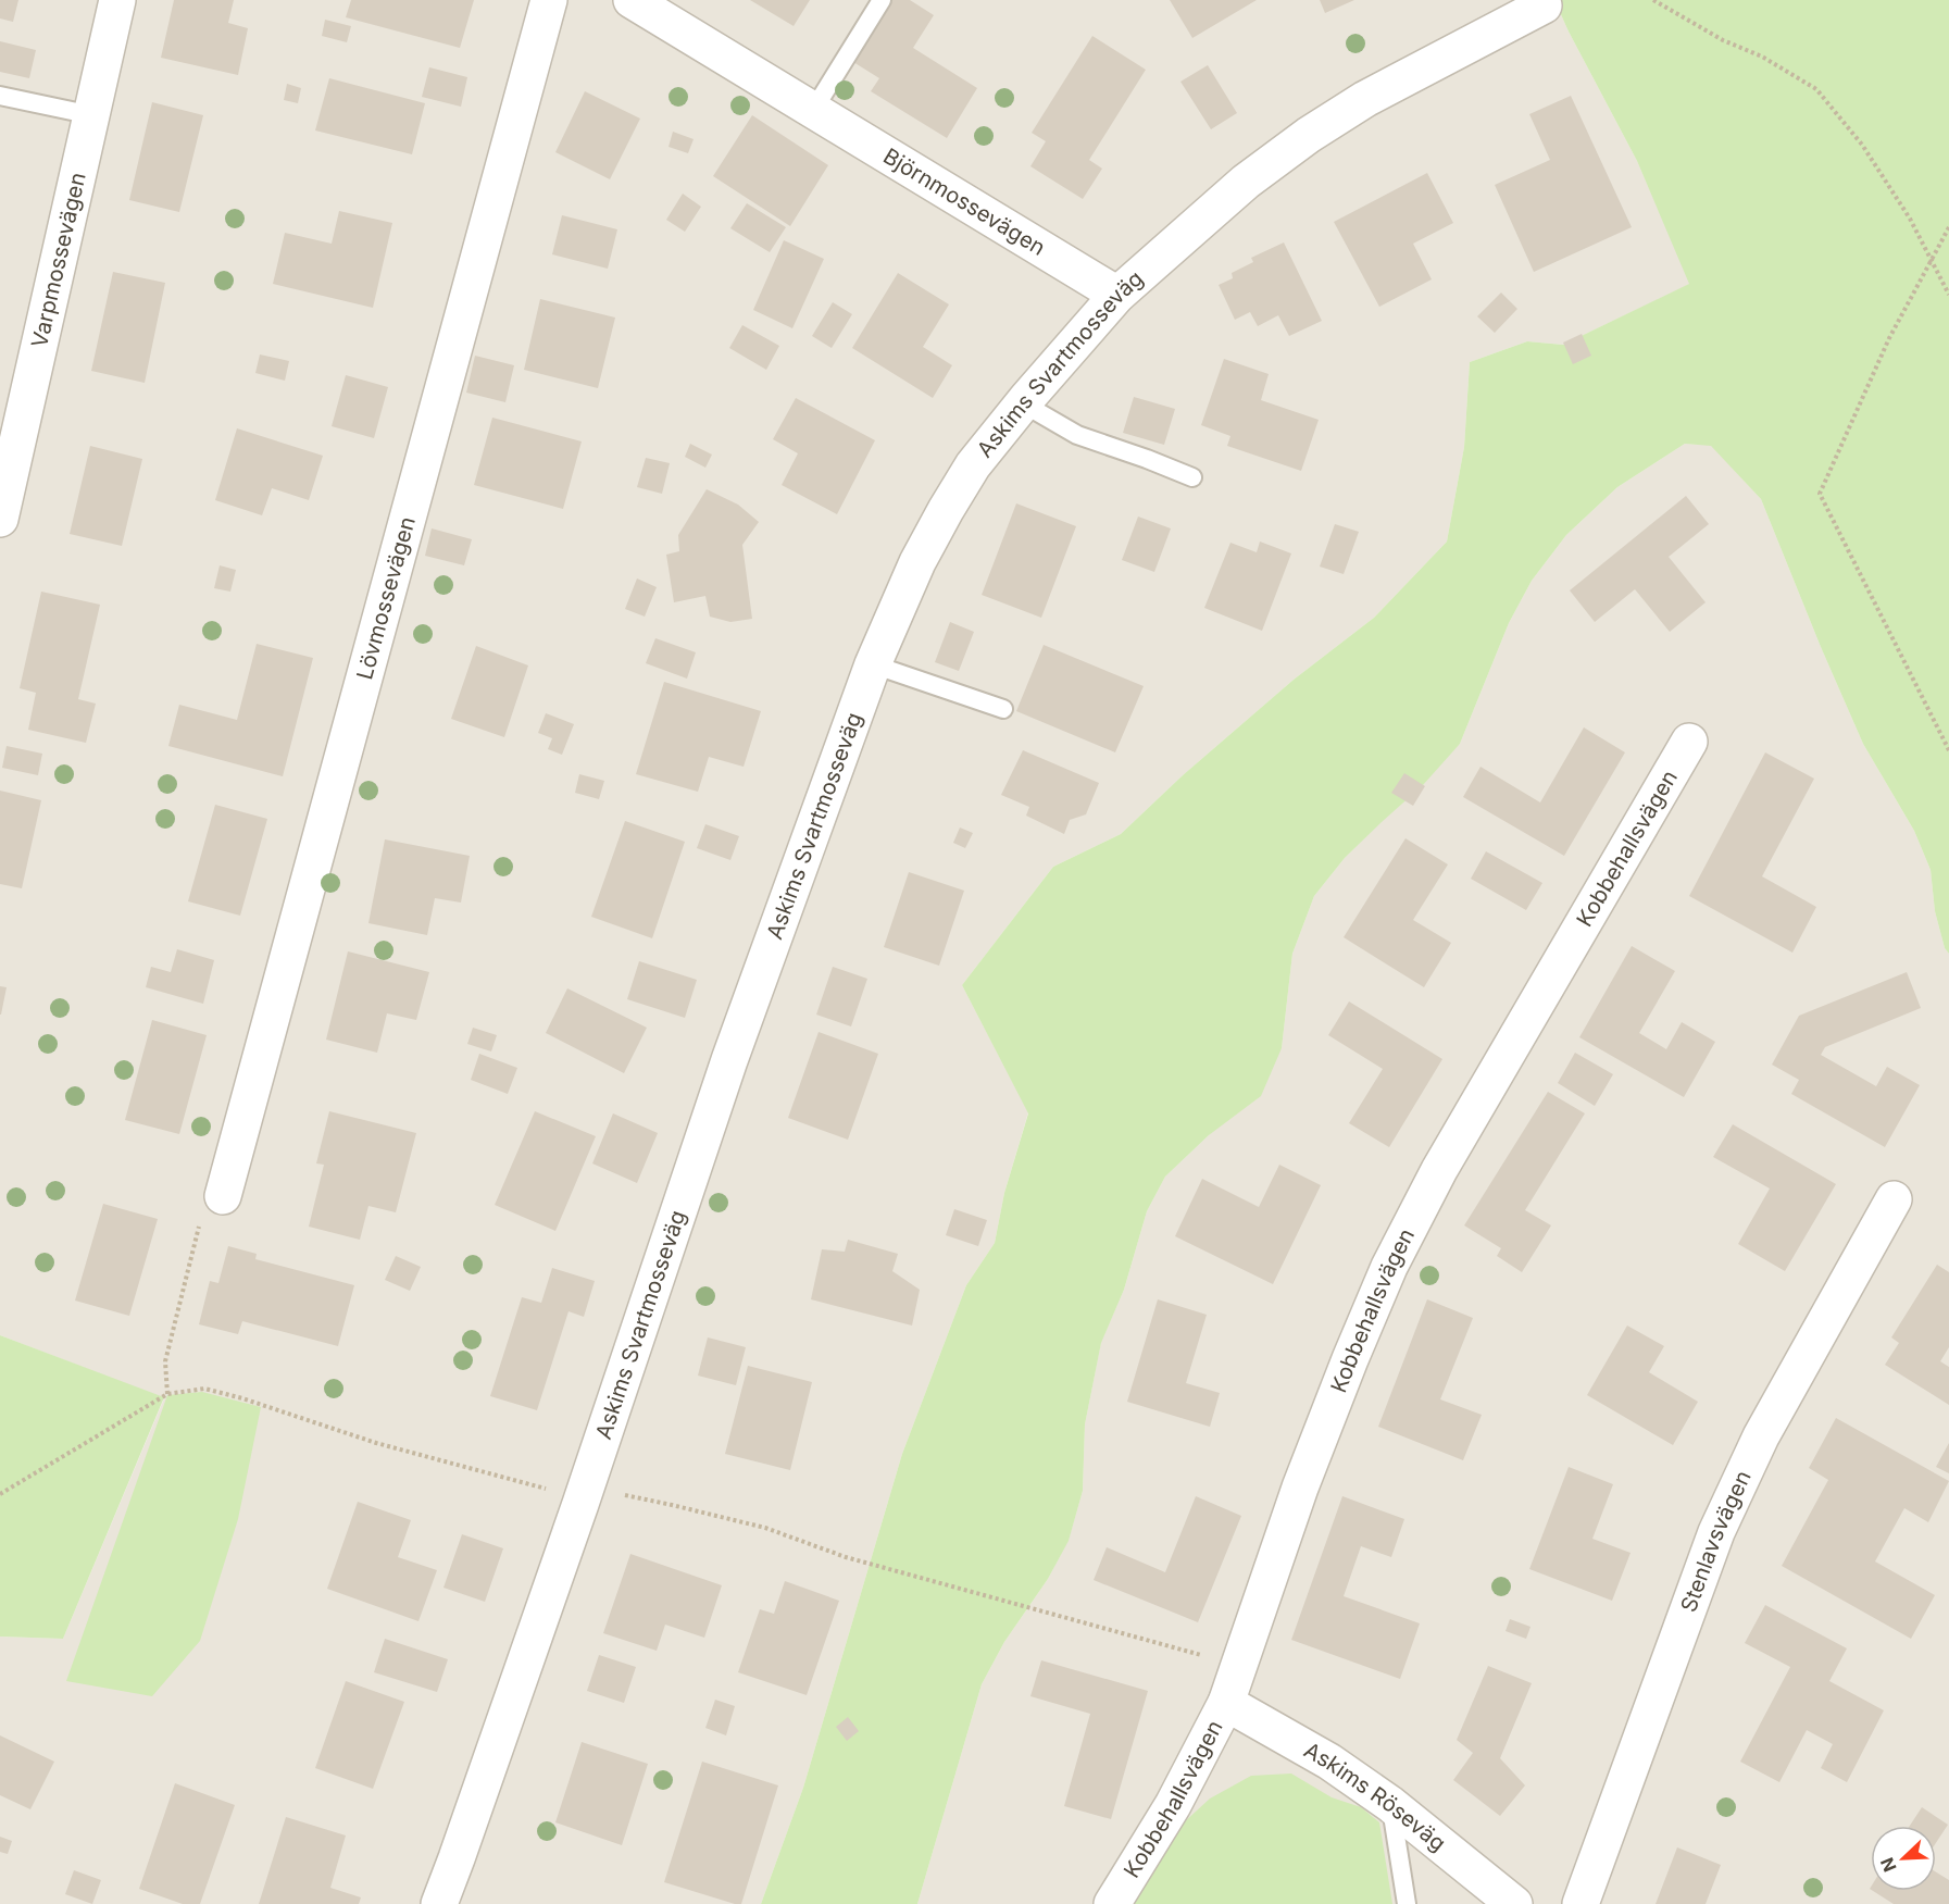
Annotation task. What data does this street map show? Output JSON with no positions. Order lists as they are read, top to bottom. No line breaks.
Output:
{"streets":{"street":["Björnmossevägen","Varpmossevägen","Askims Svartmosseväg","Lövmossevägen","Kobbehallsvägen","Stenlavsvägen","Askims Röseväg"]},"crossings":[["Björnmossevägen","Askims Svartmosseväg"],["Kobbehallsvägen","Askims Röseväg"]],"north":"bottom left"}
